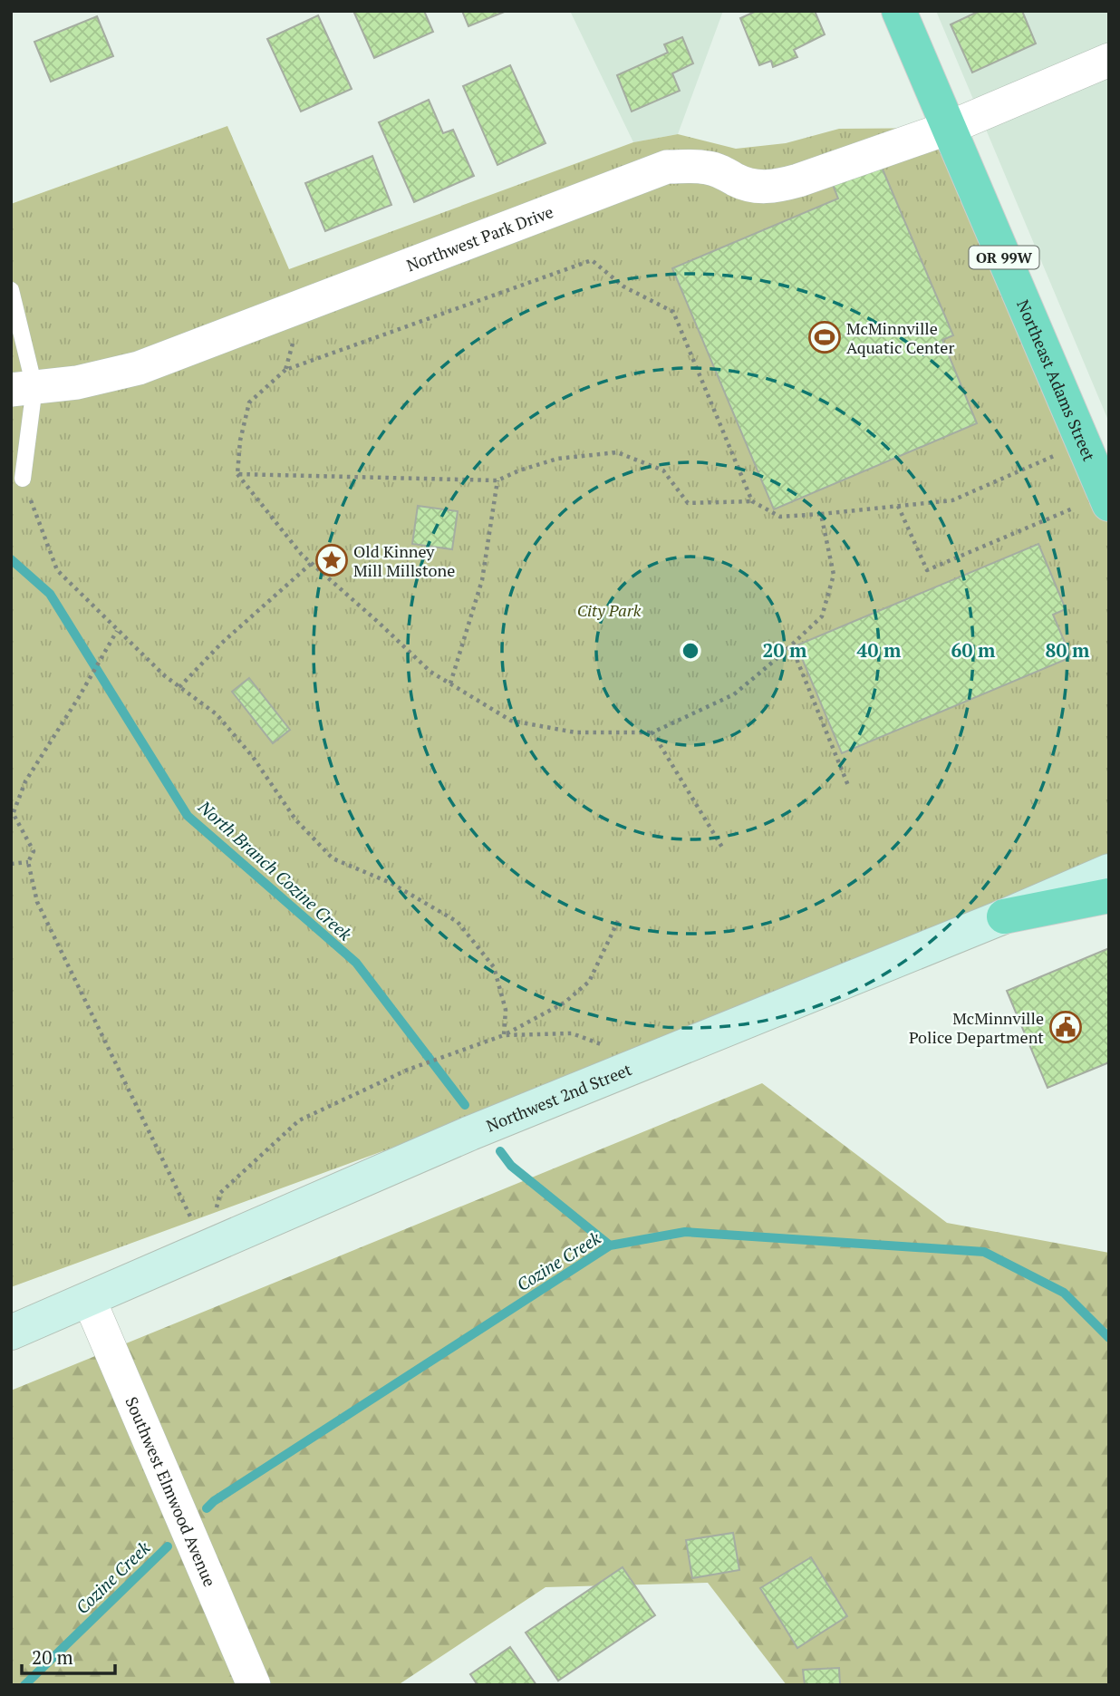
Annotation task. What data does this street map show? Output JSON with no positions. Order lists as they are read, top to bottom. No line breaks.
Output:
{"streets":{"highway":["OR 99W","Northeast Adams Street"],"main road":["Northwest 2nd Street"],"street":["Northwest Park Drive","Southwest Elmwood Avenue"]},"crossings":[["Northwest Park Drive","Northeast Adams Street"],["Northwest 2nd Street","Southwest Elmwood Avenue"]],"water":["North Branch Cozine Creek","Cozine Creek"],"parks":["City Park"],"places":{"sports":["McMinnville Aquatic Center"],"place":["Old Kinney Mill Millstone"],"public building":["McMinnville Police Department"]},"scale_bar":"20 m","rings":["20 m","40 m","60 m","80 m"]}
